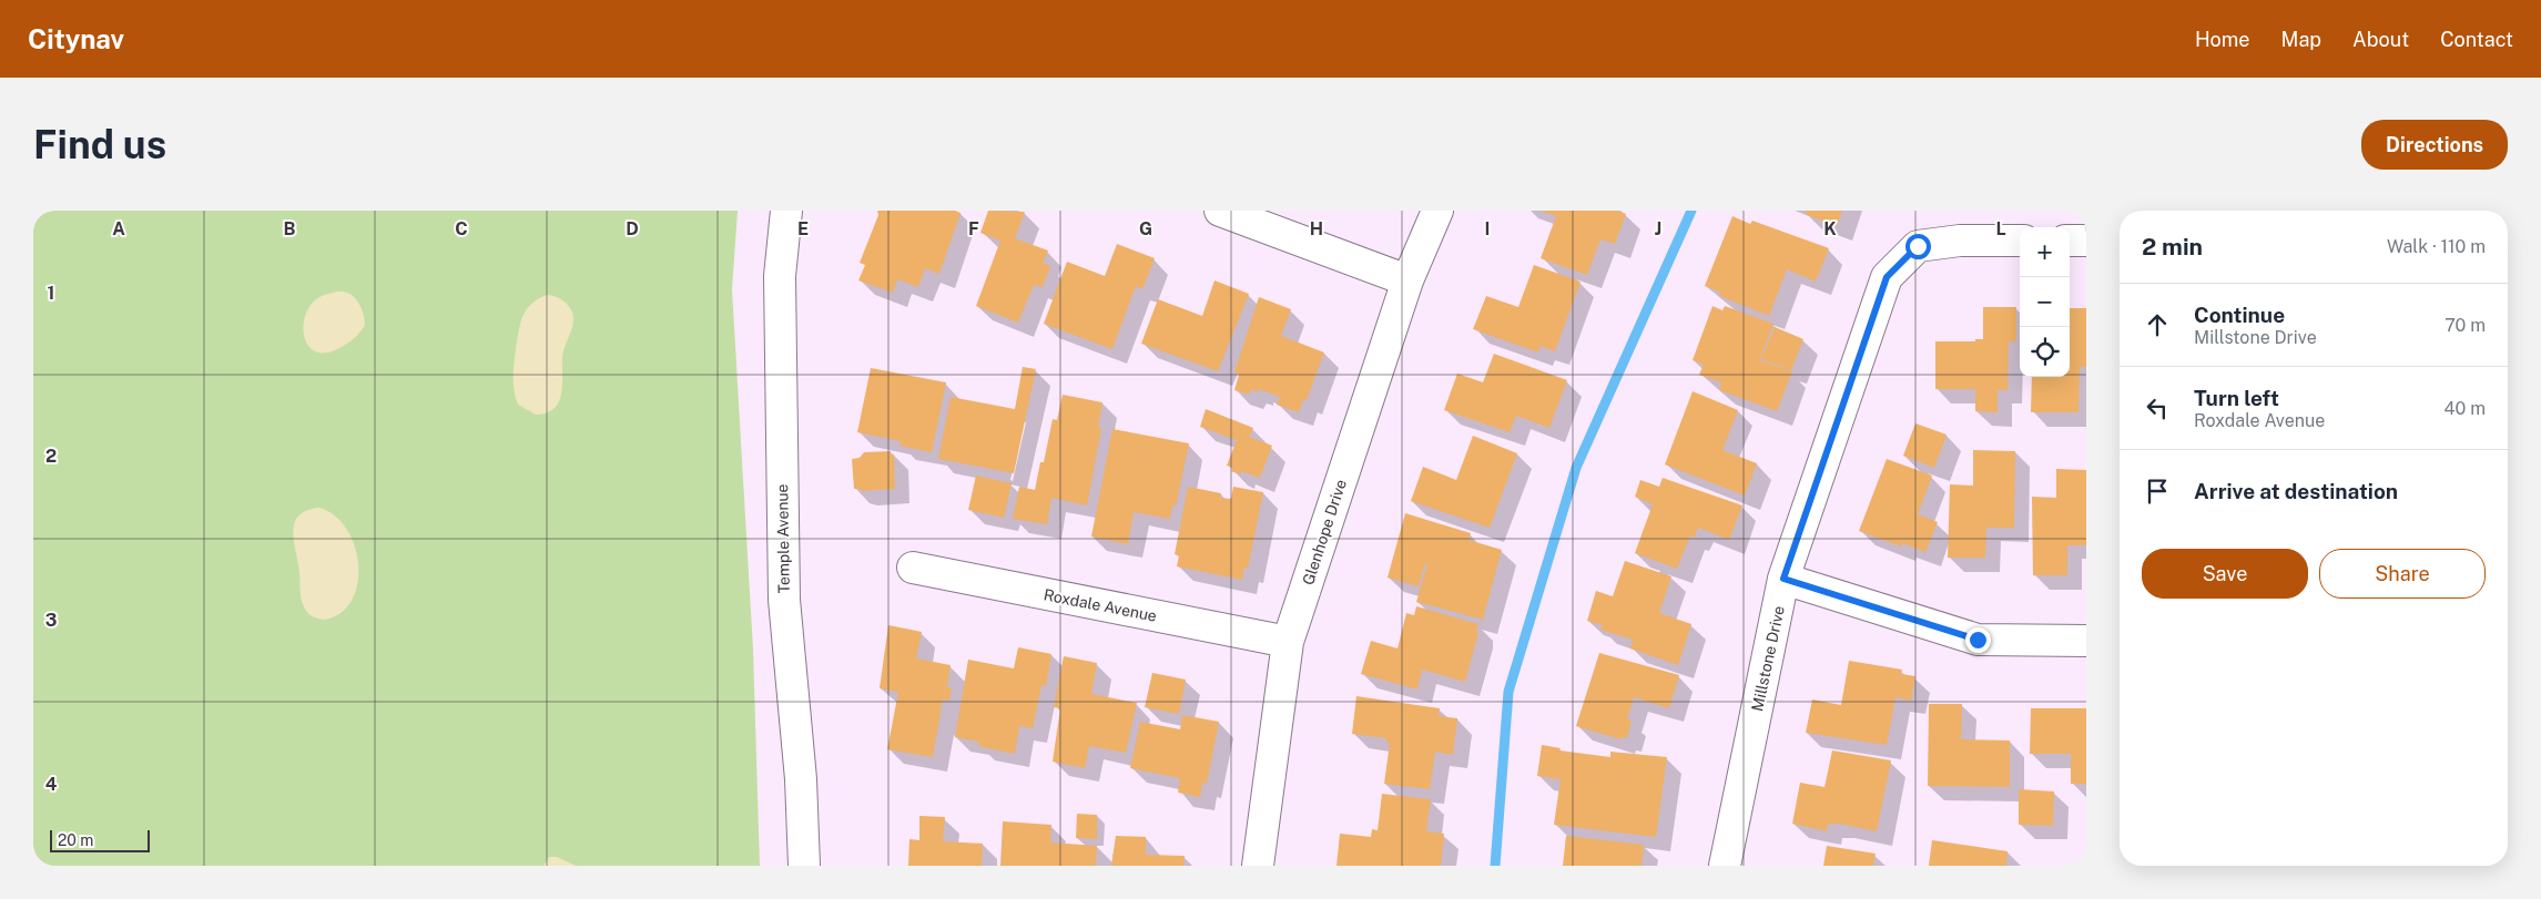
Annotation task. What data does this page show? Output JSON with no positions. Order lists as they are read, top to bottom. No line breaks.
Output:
{"streets":{"street":["Glenhope Drive","Temple Avenue","Roxdale Avenue","Millstone Drive"]},"crossings":[["Glenhope Drive","Roxdale Avenue"]],"scale_bar":"20 m","page":{"header":"Citynav","nav":["Home","Map","About","Contact"],"buttons":["Directions",["Save","Share"]],"title":"Find us","heading":["2 min","Walk · 110 m"],"map_buttons":["+","−"],"list":[["Continue","Millstone Drive","70 m"],["Turn left","Roxdale Avenue","40 m"],"Arrive at destination"],"scale":"20 m"},"grid":{"columns":["A","B","C","D","E","F","G","H","I","J","K","L"],"rows":["1","2","3","4"]}}
